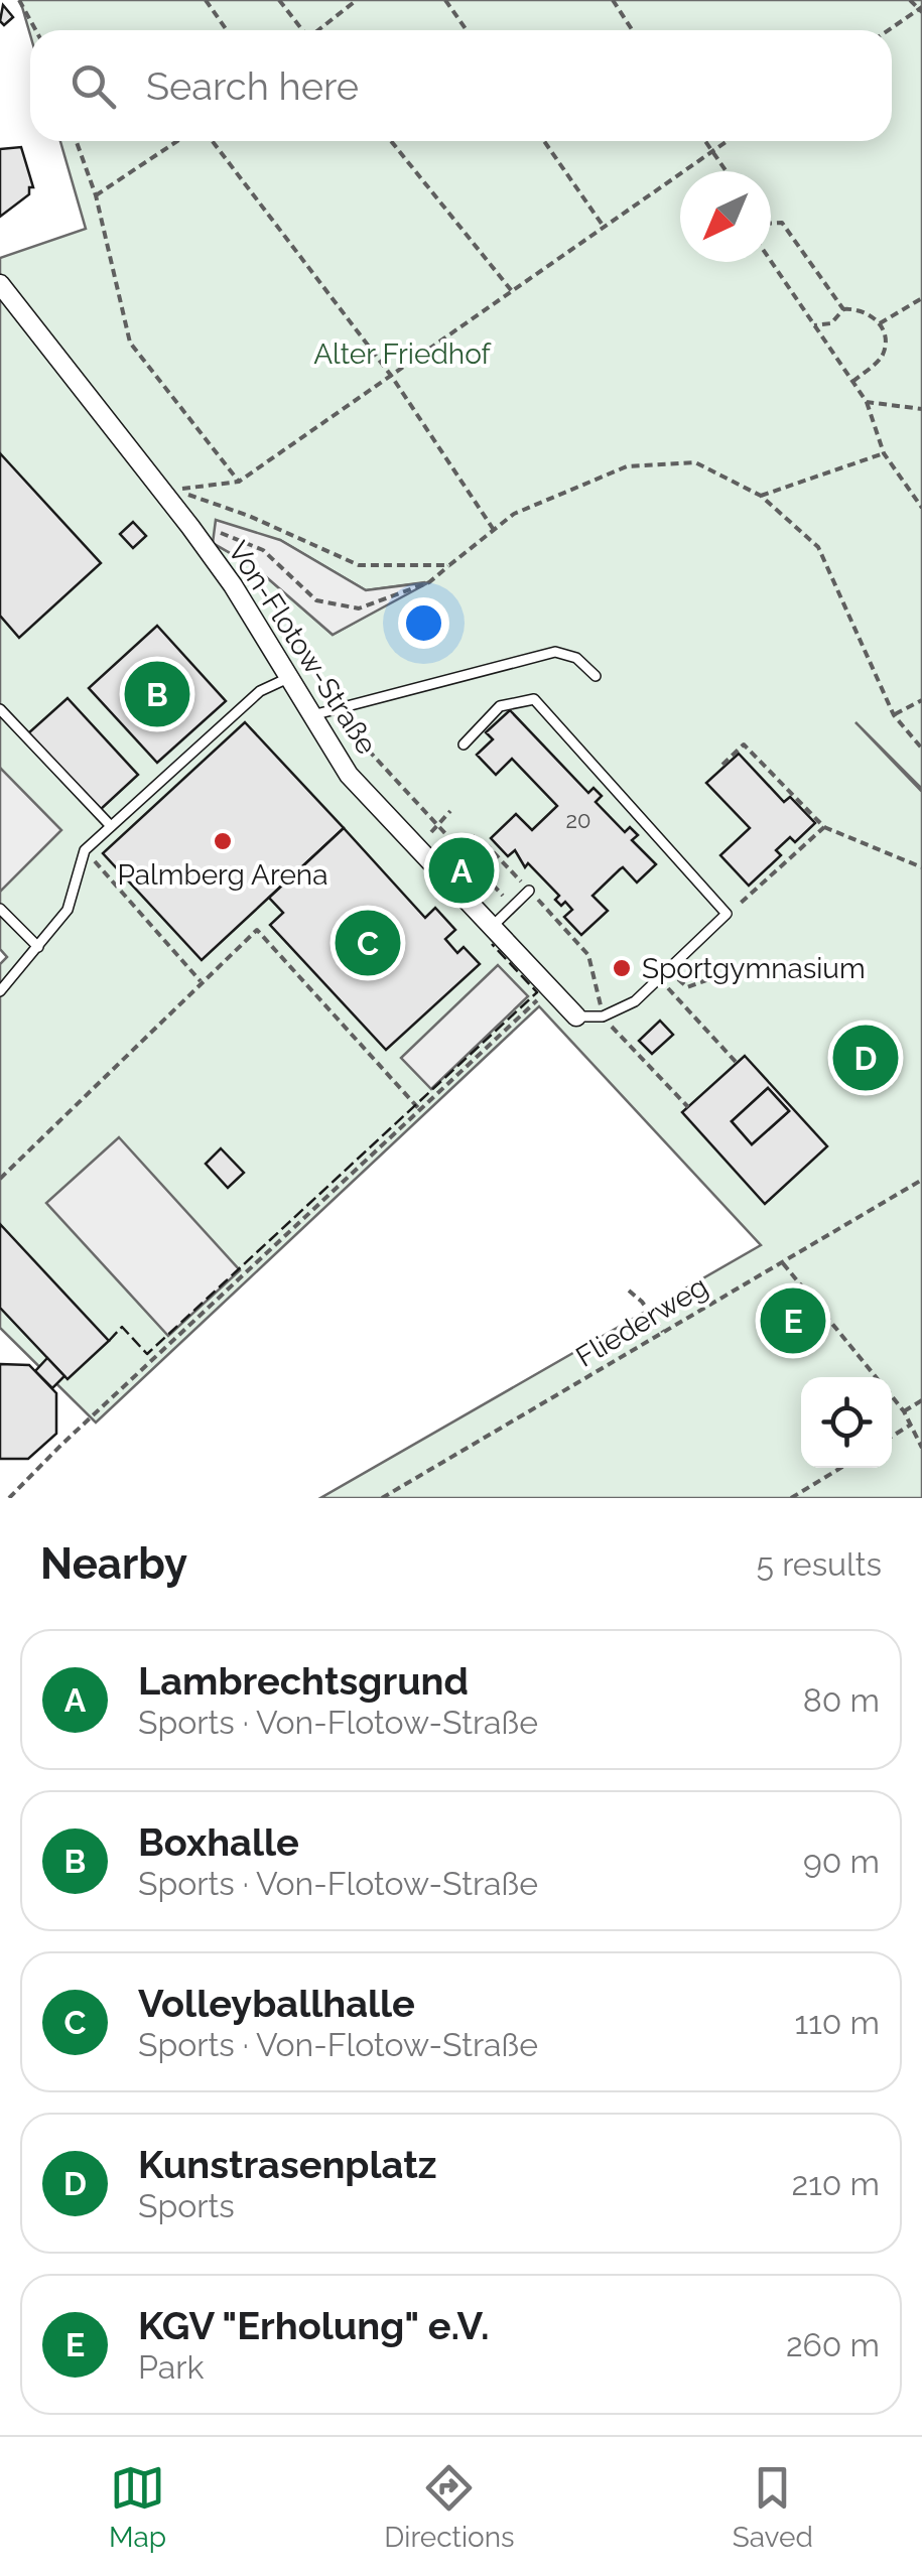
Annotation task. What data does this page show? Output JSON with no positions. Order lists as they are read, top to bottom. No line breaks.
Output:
{"streets":{"street":["Von-Flotow-Straße"],"path":["Fliederweg"]},"parks":["Alter Friedhof"],"places":["Palmberg Arena","Sportgymnasium"],"house_numbers":["20"],"north":"bottom left","page":{"search":"Search here","pins":["B","A","C","D","E"],"heading":["Nearby","5 results"],"list":[{"mark":"A","name":"Lambrechtsgrund","note":"Sports · Von-Flotow-Straße","value":"80 m"},{"mark":"B","name":"Boxhalle","note":"Sports · Von-Flotow-Straße","value":"90 m"},{"mark":"C","name":"Volleyballhalle","note":"Sports · Von-Flotow-Straße","value":"110 m"},{"mark":"D","name":"Kunstrasenplatz","note":"Sports","value":"210 m"},{"mark":"E","name":"KGV \"Erholung\" e.V.","note":"Park","value":"260 m"}],"nav":["Map","Directions","Saved"]}}
